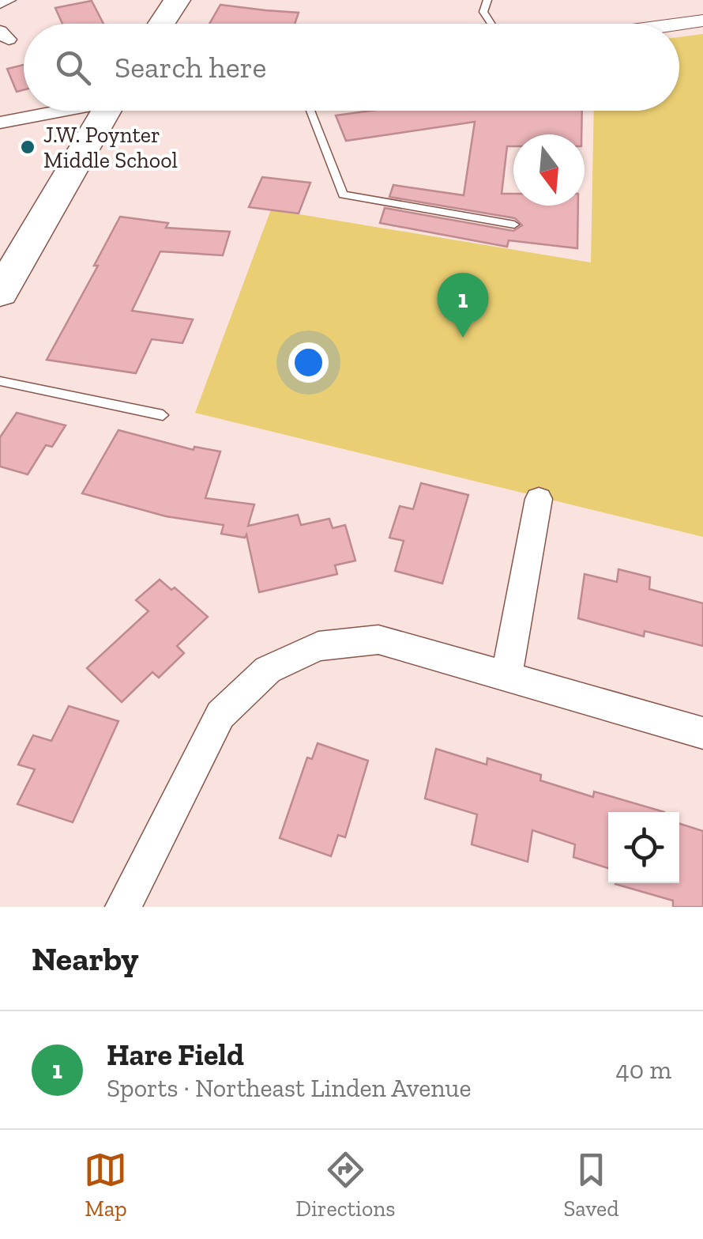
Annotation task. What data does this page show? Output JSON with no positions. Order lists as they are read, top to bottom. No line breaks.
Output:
{"places":["J.W. Poynter Middle School"],"north":"bottom","page":{"search":"Search here","pins":"1","heading":"Nearby","list":[{"mark":"1","name":"Hare Field","note":"Sports · Northeast Linden Avenue","value":"40 m"}],"nav":["Map","Directions","Saved"]}}
